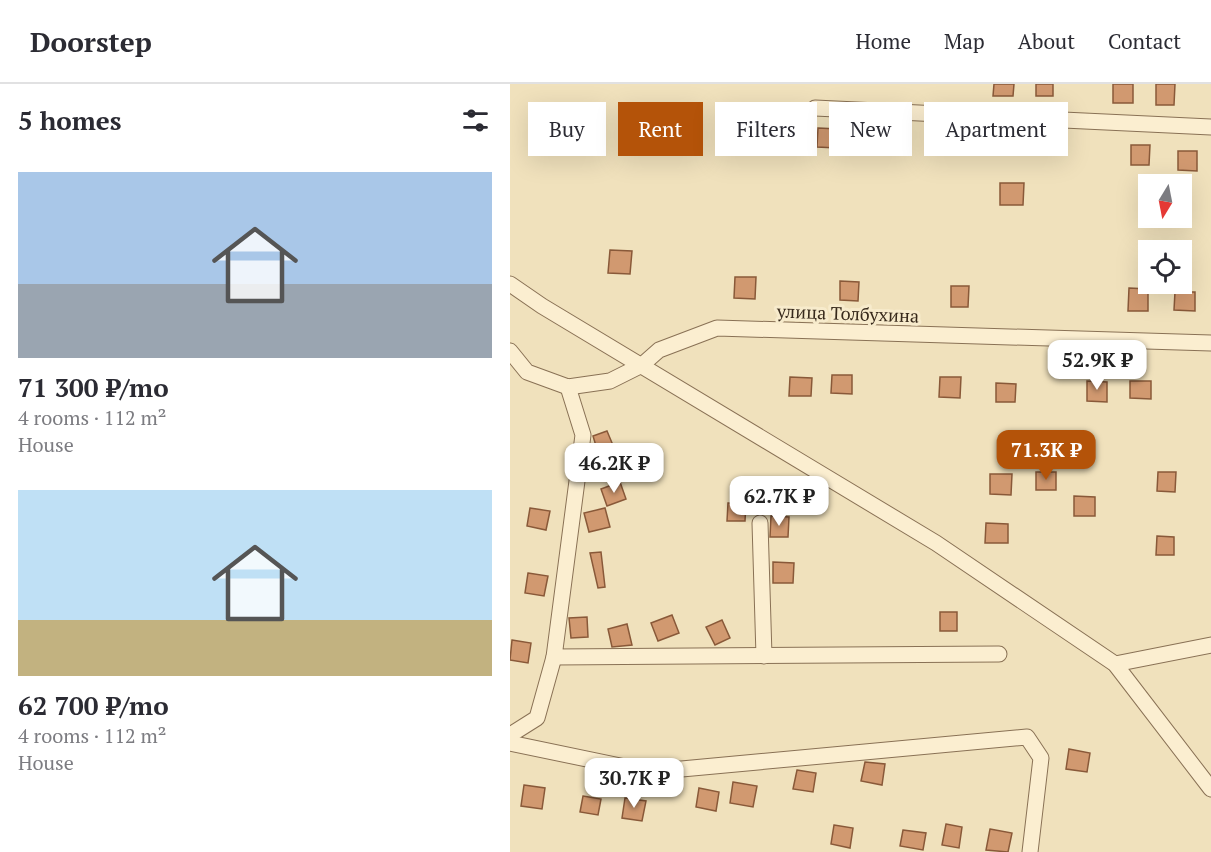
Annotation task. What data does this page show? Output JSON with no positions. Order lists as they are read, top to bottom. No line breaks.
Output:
{"streets":{"street":["улица Толбухина"]},"north":"bottom","page":{"header":"Doorstep","nav":["Home","Map","About","Contact"],"heading":"5 homes","chip":["Buy","Rent","Filters","New","Apartment"],"list":[{"name":"71 300 ₽/mo","note":"4 rooms · 112 m² · House"},{"name":"62 700 ₽/mo","note":"4 rooms · 112 m² · House"}],"price":["52.9K ₽","71.3K ₽","46.2K ₽","62.7K ₽","30.7K ₽"]}}
